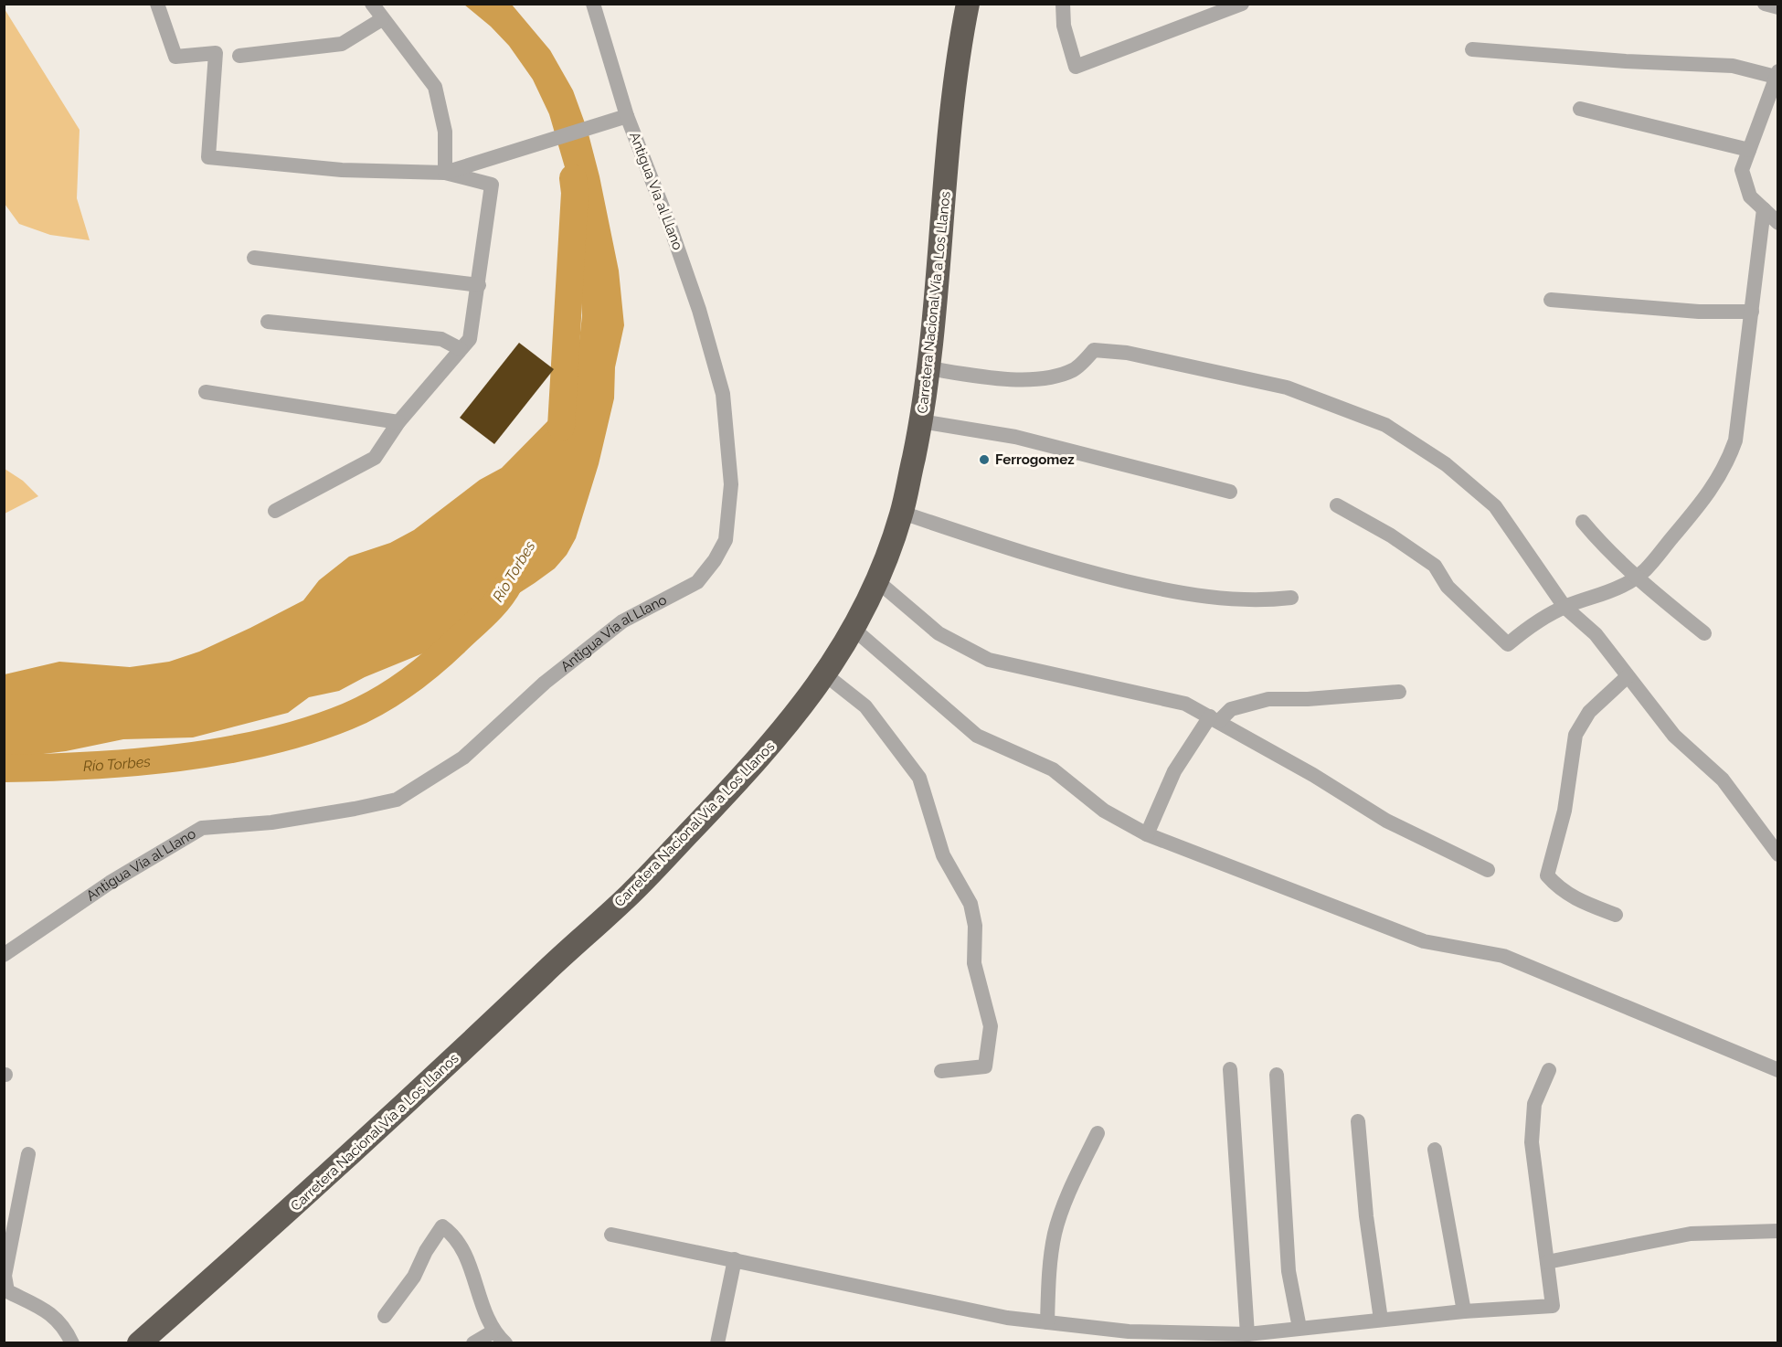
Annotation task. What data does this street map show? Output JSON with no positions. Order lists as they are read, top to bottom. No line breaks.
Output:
{"streets":{"highway":["Carretera Nacional Vía a Los Llanos"],"street":["Antigua Vía al Llano"]},"water":["Río Torbes"],"places":["Ferrogomez"]}
